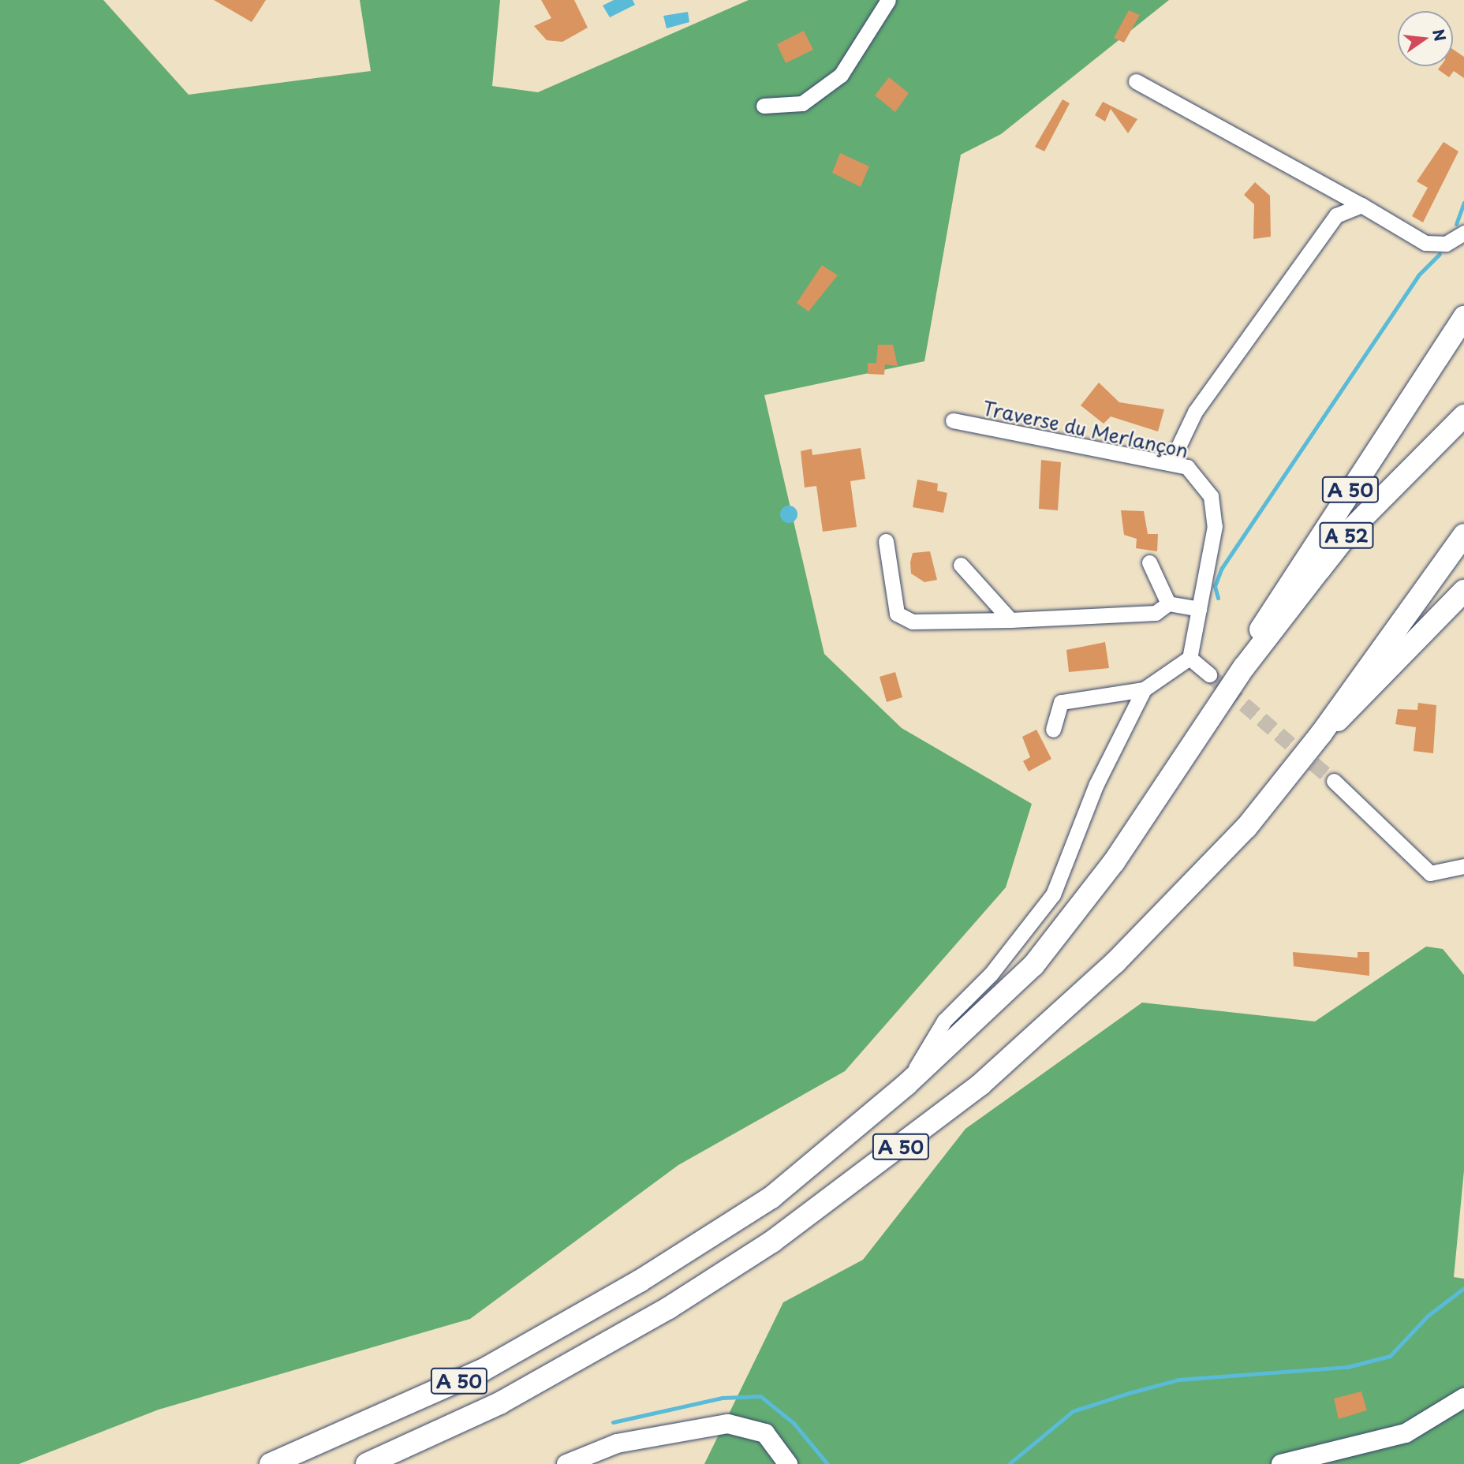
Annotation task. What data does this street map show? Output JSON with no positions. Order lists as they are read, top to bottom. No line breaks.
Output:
{"streets":{"highway":["A 50","A 52"],"street":["Traverse du Merlançon"]},"crossings":[["A 50","A 52"]],"north":"right"}
